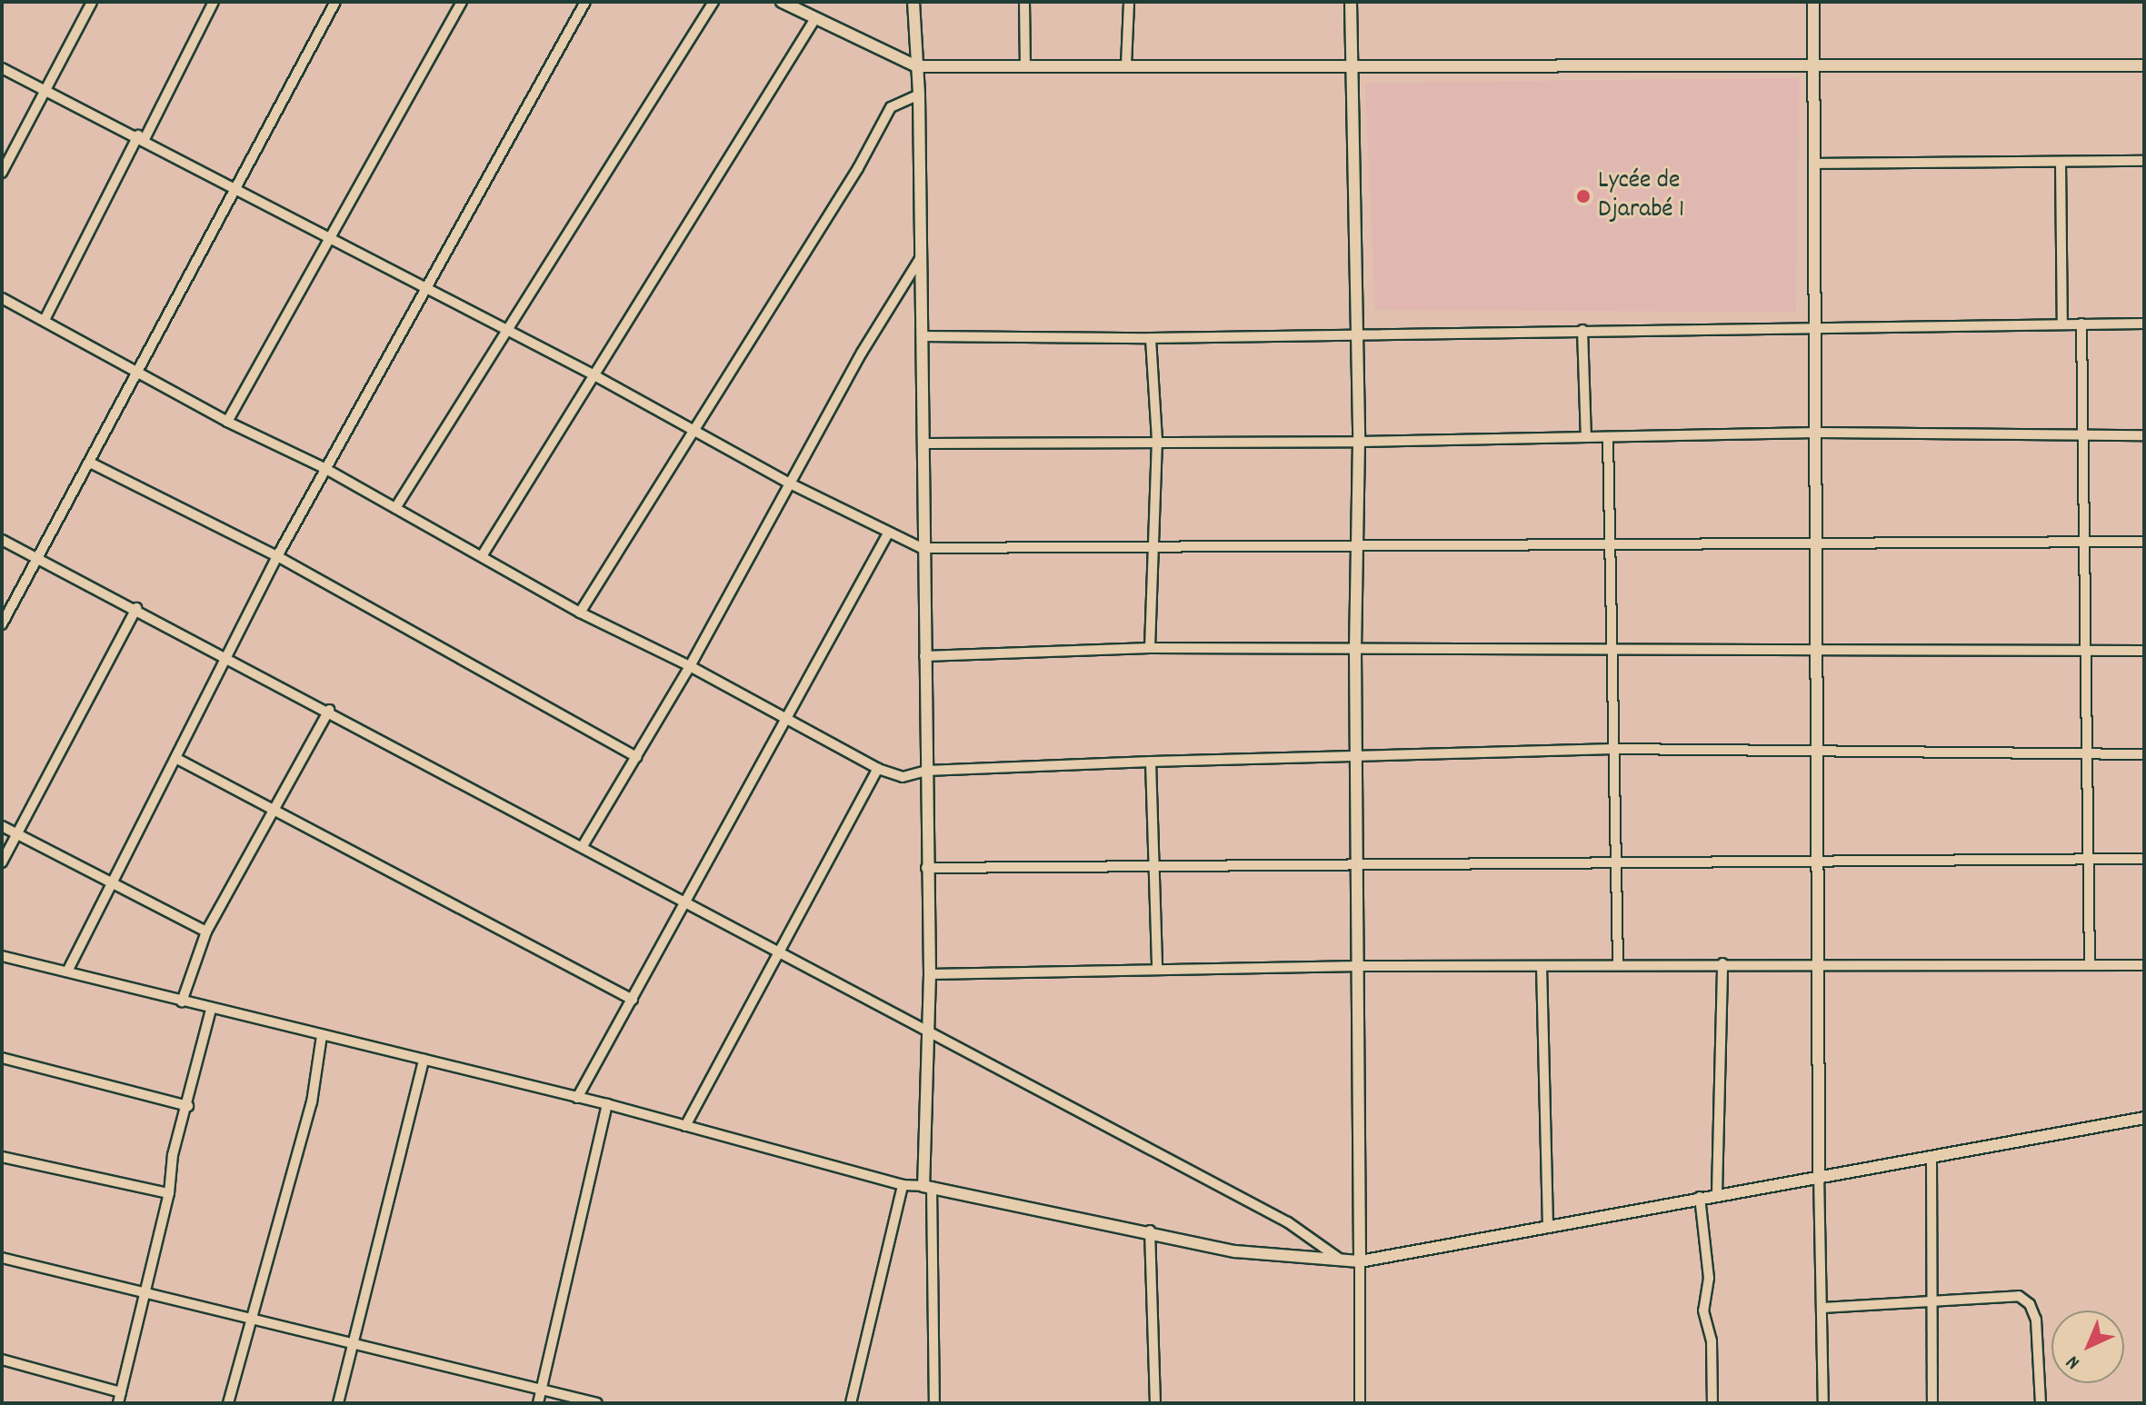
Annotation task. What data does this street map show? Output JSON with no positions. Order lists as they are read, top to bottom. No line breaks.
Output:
{"places":["Lycée de Djarabé 1"],"north":"bottom left"}
